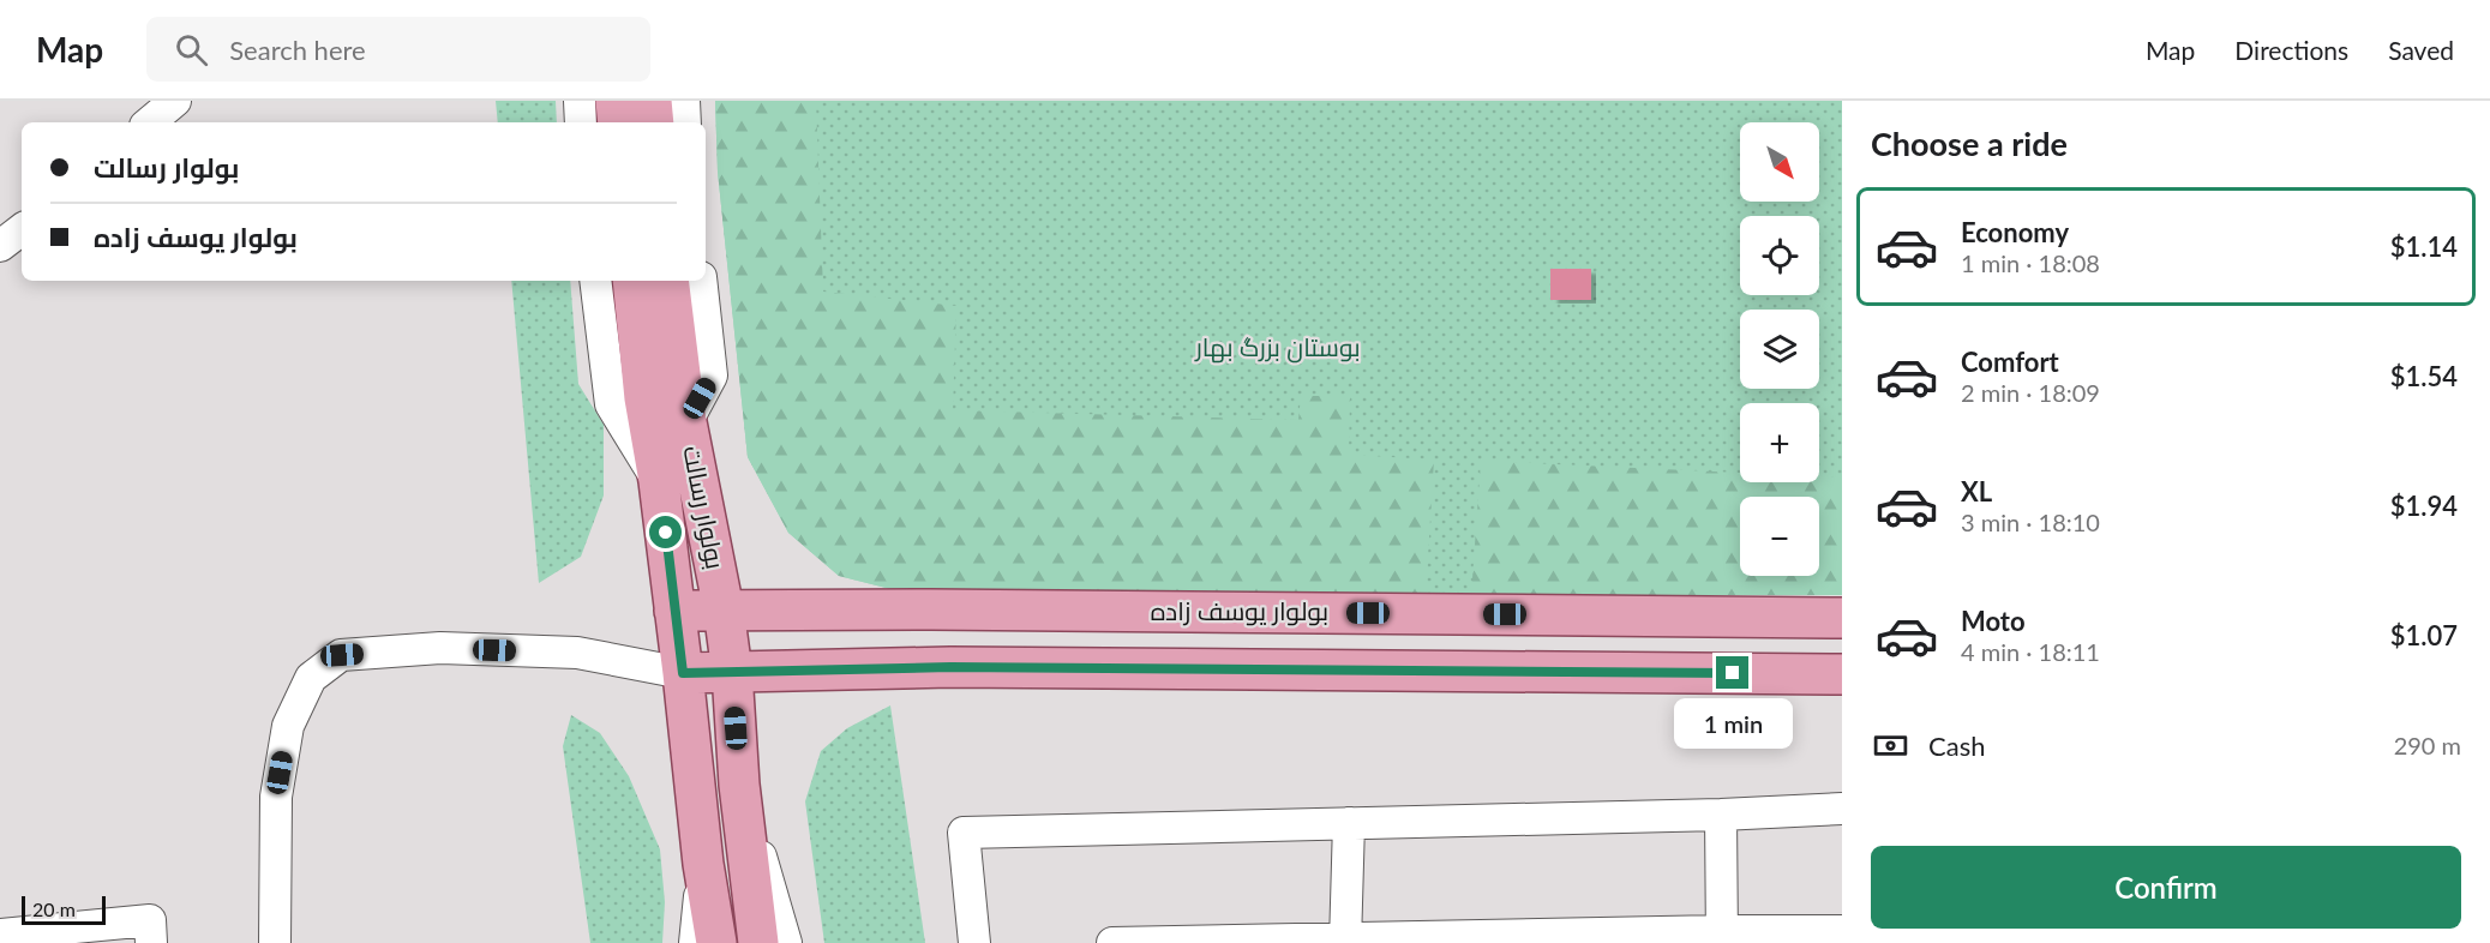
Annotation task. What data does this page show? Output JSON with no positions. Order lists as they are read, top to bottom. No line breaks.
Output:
{"streets":{"main road":["بولوار رسالت","بولوار یوسف زاده"]},"crossings":[["بولوار رسالت","بولوار یوسف زاده"]],"parks":["بوستان بزرگ بهار"],"scale_bar":"20 m","north":"bottom right","page":{"header":"Map","search":"Search here","nav":["Map","Directions","Saved"],"heading":"Choose a ride","map_buttons":["+","−"],"banner":["بولوار رسالت","بولوار یوسف زاده"],"list":[{"name":"Economy","note":"1 min · 18:08","value":"$1.14"},{"name":"Comfort","note":"2 min · 18:09","value":"$1.54"},{"name":"XL","note":"3 min · 18:10","value":"$1.94"},{"name":"Moto","note":"4 min · 18:11","value":"$1.07"}],"bubble":"1 min","pay":["Cash","290 m"],"buttons":"Confirm","scale":"20 m"}}
